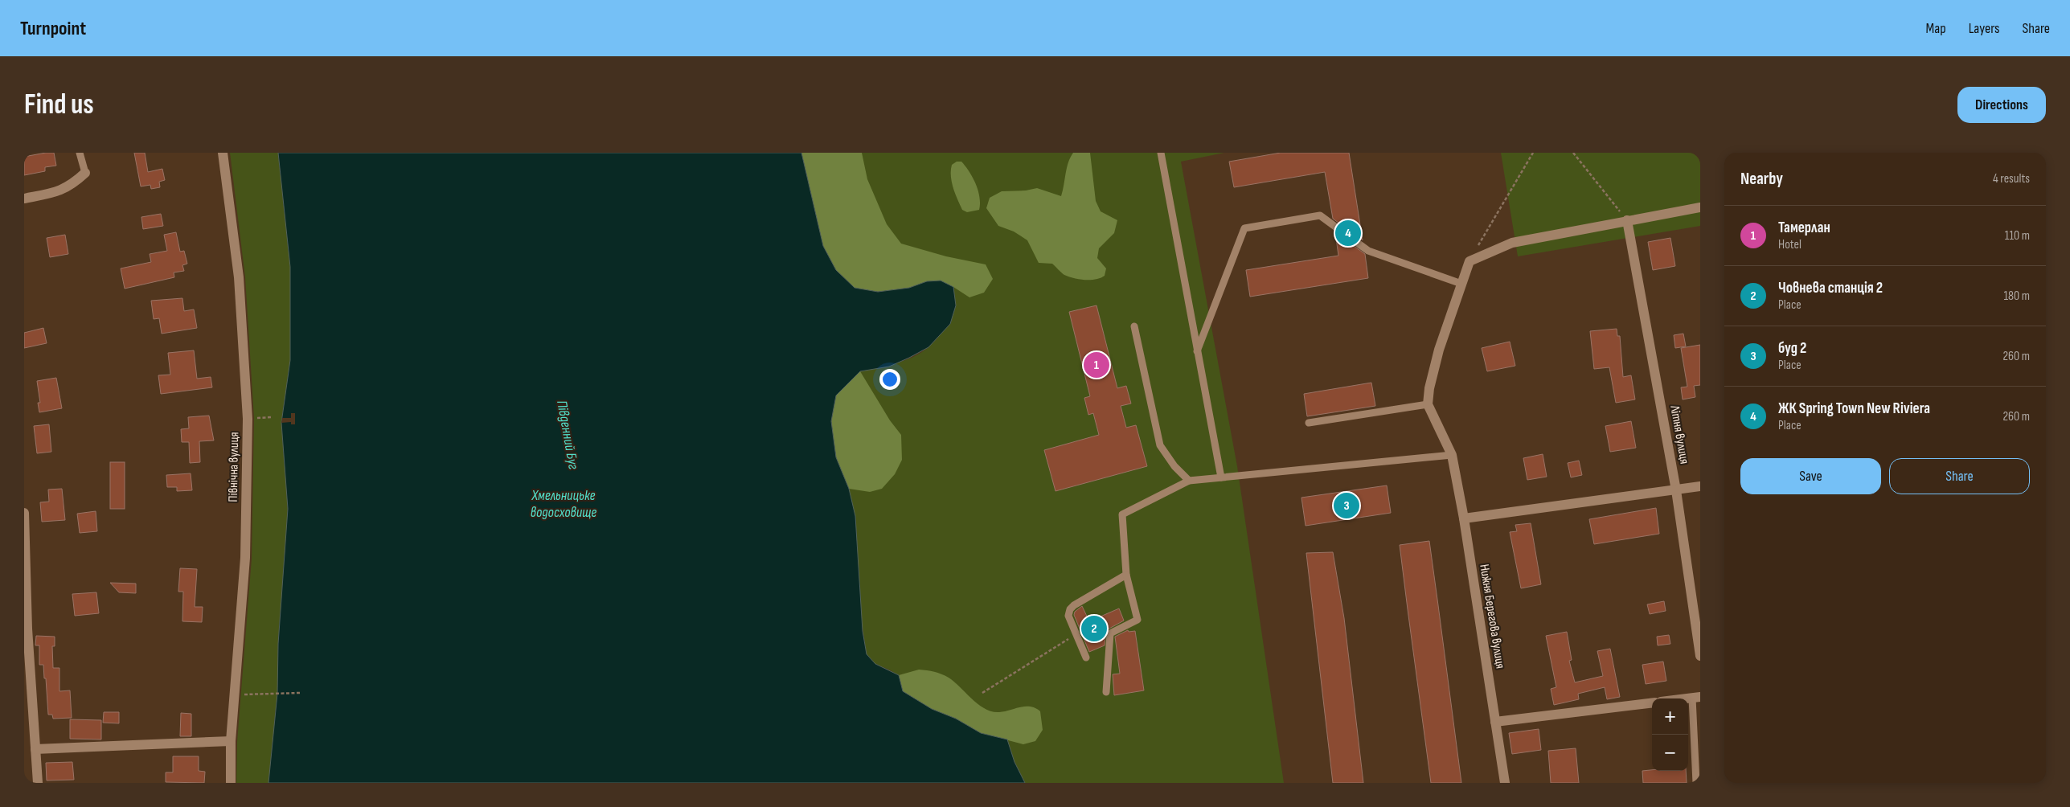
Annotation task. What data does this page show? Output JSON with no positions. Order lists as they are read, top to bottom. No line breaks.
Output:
{"streets":{"street":["Літня вулиця","Північна вулиця","Нижня Берегова вулиця"]},"water":["Південний Буг","Хмельницьке водосховище"],"page":{"header":"Turnpoint","nav":["Map","Layers","Share"],"buttons":["Directions",["Save","Share"]],"title":"Find us","heading":["Nearby","4 results"],"list":[{"mark":"1","name":"Тамерлан","note":"Hotel","value":"110 m"},{"mark":"2","name":"Човнева станція 2","note":"Place","value":"180 m"},{"mark":"3","name":"буд 2","note":"Place","value":"260 m"},{"mark":"4","name":"ЖК Spring Town New Riviera","note":"Place","value":"260 m"}],"pins":["4","1","3","2"],"map_buttons":["+","−"]}}
